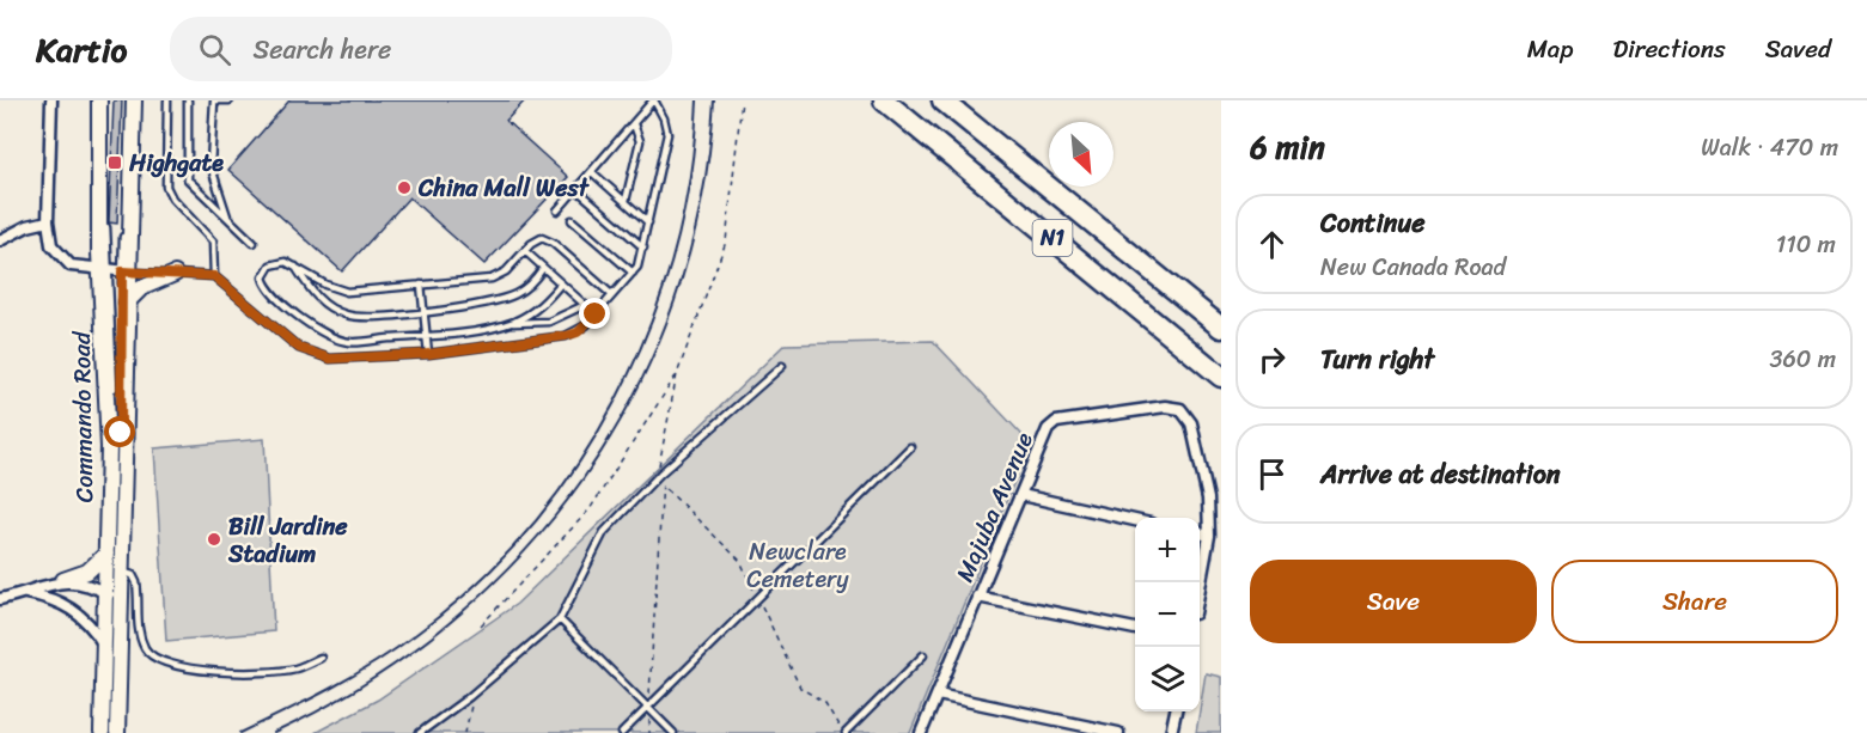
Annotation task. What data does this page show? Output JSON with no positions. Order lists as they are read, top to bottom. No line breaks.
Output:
{"streets":{"highway":["N1"],"main road":["Commando Road"],"street":["Majuba Avenue"]},"parks":["Newclare Cemetery"],"places":{"transit":["Highgate"],"other":["China Mall West","Bill Jardine Stadium"]},"north":"bottom right","page":{"header":"Kartio","search":"Search here","nav":["Map","Directions","Saved"],"heading":["6 min","Walk · 470 m"],"list":[["Continue","New Canada Road","110 m"],["Turn right","360 m"],"Arrive at destination"],"map_buttons":["+","−"],"buttons":["Save","Share"]}}
